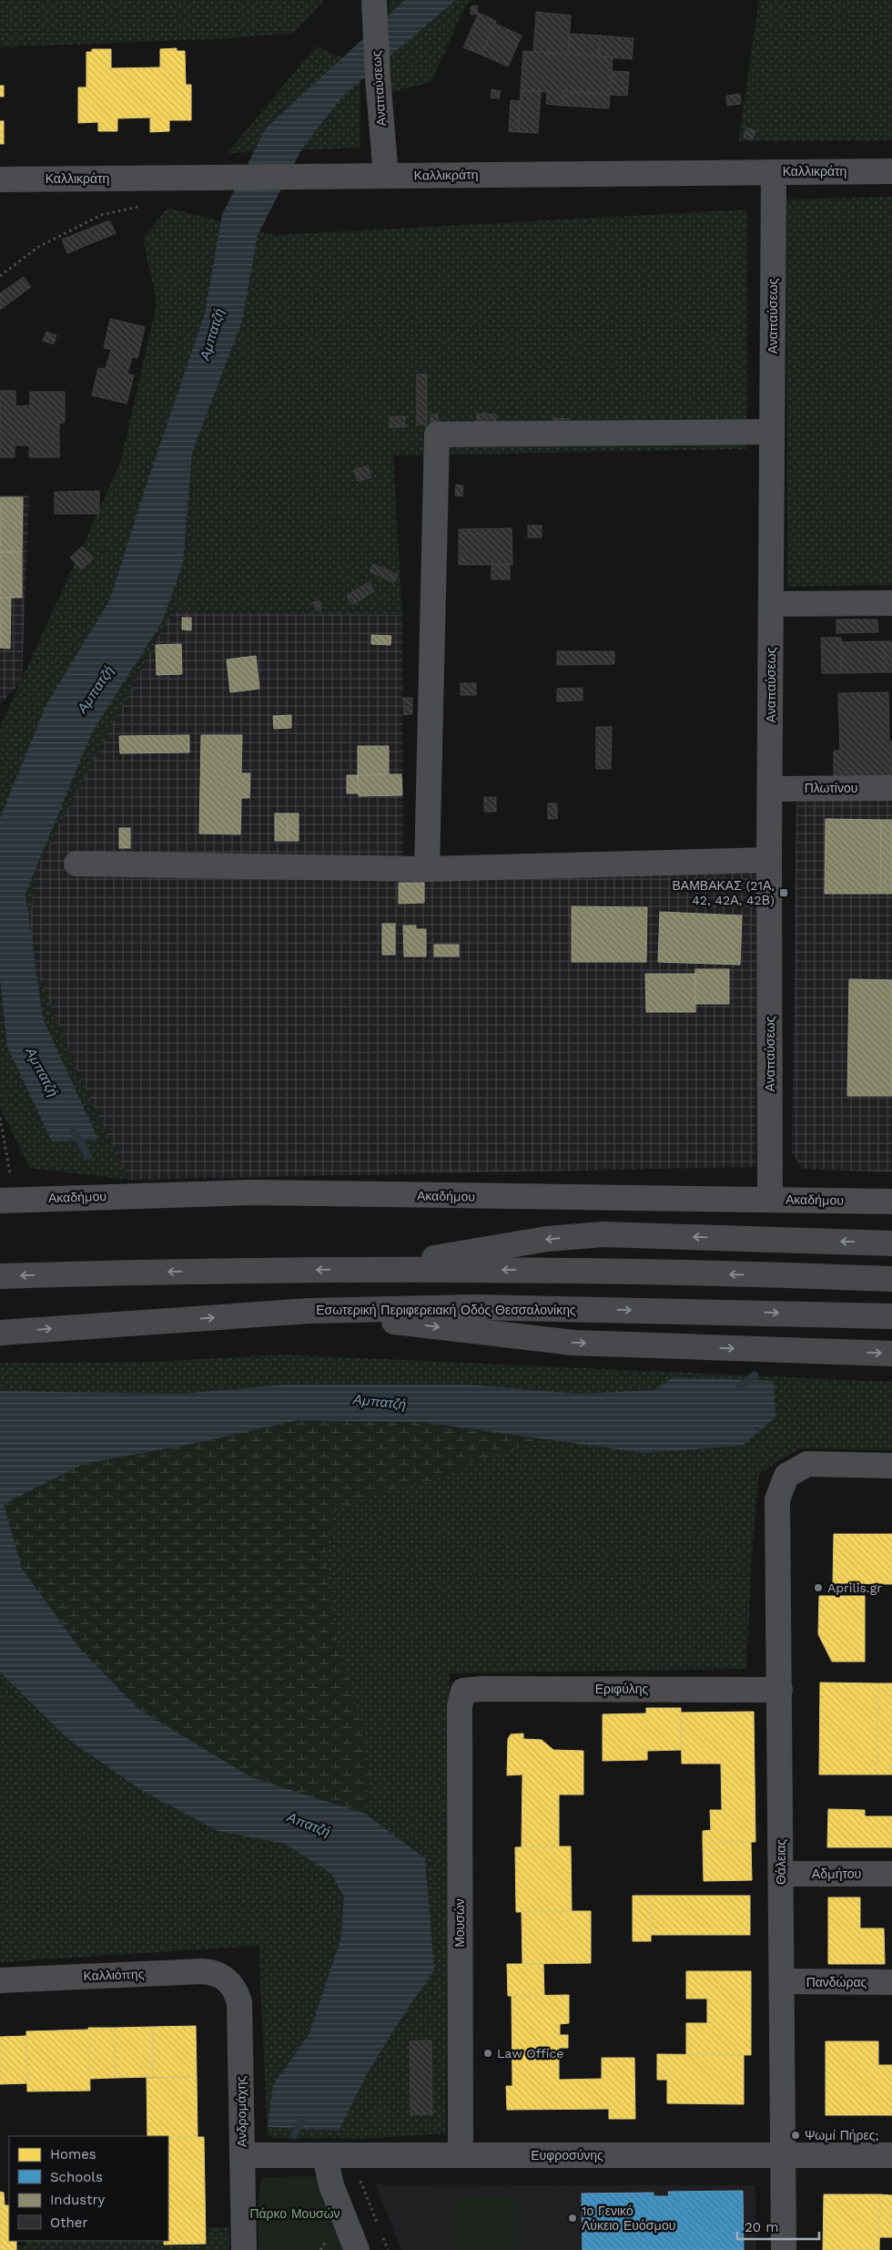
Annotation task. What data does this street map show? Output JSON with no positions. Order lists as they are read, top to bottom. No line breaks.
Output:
{"streets":{"highway":["Εσωτερική Περιφερειακή Οδός Θεσσαλονίκης"],"street":["Αναπαύσεως","Καλλικράτη","Πλωτίνου","Ακαδήμου","Εριφύλης","Θάλειας","Αδμήτου","Μουσών","Καλλιόπης","Πανδώρας","Ανδρομάχης","Ευφροσύνης"]},"crossings":[["Αναπαύσεως","Καλλικράτη"],["Αναπαύσεως","Πλωτίνου"],["Αναπαύσεως","Ακαδήμου"],["Εριφύλης","Θάλειας"],["Εριφύλης","Μουσών"],["Θάλειας","Αδμήτου"],["Θάλειας","Πανδώρας"],["Θάλειας","Ευφροσύνης"],["Μουσών","Ευφροσύνης"],["Καλλιόπης","Ανδρομάχης"],["Ανδρομάχης","Ευφροσύνης"]],"water":["Αμπατζή","Απατζή"],"parks":["Πάρκο Μουσών"],"places":{"transit":["ΒΑΜΒΑΚΑΣ (21Α, 42, 42Α, 42Β)"],"other":["Aprilis.gr","Law Office","Ψωμί Πήρες;","1ο Γενικό Λύκειο Ευόσμου"]},"legend":["Homes","Schools","Industry","Other"],"scale_bar":"20 m"}
